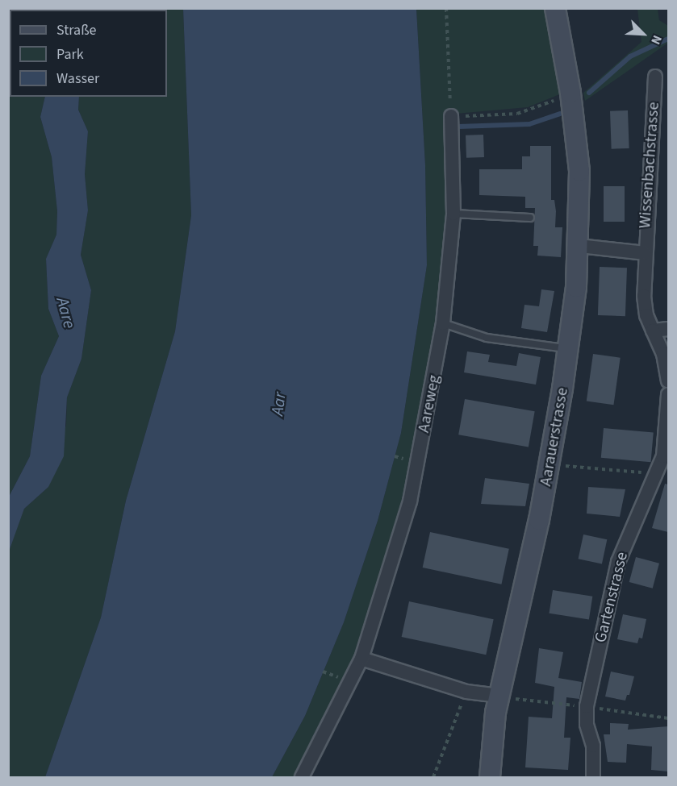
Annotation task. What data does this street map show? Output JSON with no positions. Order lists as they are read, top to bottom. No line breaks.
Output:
{"streets":{"street":["Wissenbachstrasse","Aareweg","Aarauerstrasse","Gartenstrasse"]},"water":["Aare","Aar"],"legend":["Straße","Park","Wasser"],"north":"bottom right"}
